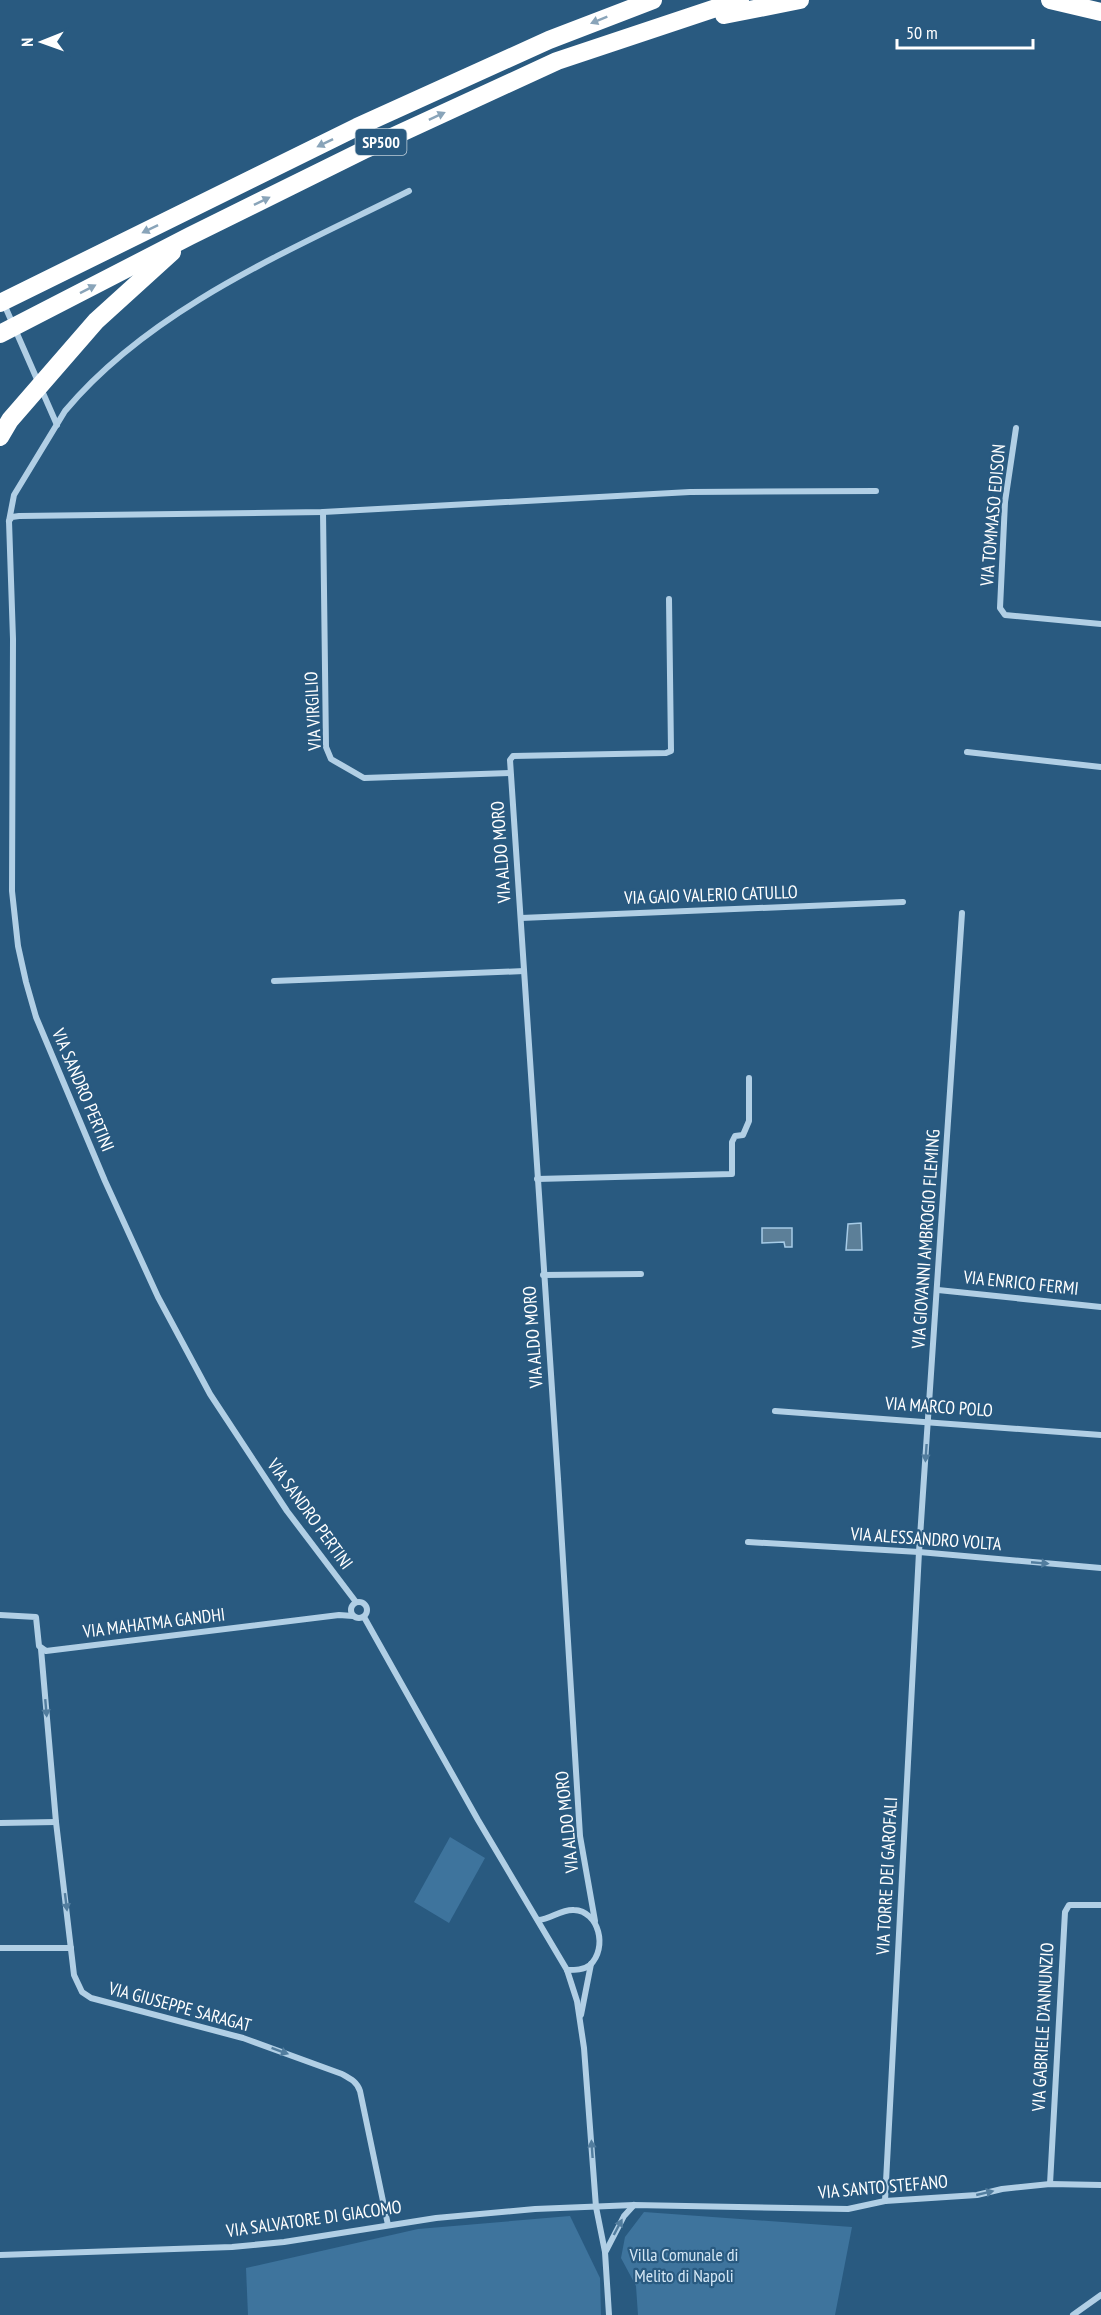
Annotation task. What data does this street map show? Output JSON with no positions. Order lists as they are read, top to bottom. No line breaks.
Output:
{"streets":{"highway":["SP500"],"street":["VIA TOMMASO EDISON","VIA VIRGILIO","VIA ALDO MORO","VIA GAIO VALERIO CATULLO","VIA SANDRO PERTINI","VIA GIOVANNI AMBROGIO FLEMING","VIA ENRICO FERMI","VIA MARCO POLO","VIA ALESSANDRO VOLTA","VIA MAHATMA GANDHI","VIA TORRE DEI GAROFALI","VIA GIUSEPPE SARAGAT","VIA GABRIELE D'ANNUNZIO","VIA SANTO STEFANO","VIA SALVATORE DI GIACOMO"]},"crossings":[["VIA VIRGILIO","VIA ALDO MORO"],["VIA ALDO MORO","VIA GAIO VALERIO CATULLO"],["VIA SANDRO PERTINI","VIA MAHATMA GANDHI"],["VIA GIOVANNI AMBROGIO FLEMING","VIA ENRICO FERMI"],["VIA GIOVANNI AMBROGIO FLEMING","VIA MARCO POLO"],["VIA GIOVANNI AMBROGIO FLEMING","VIA ALESSANDRO VOLTA"],["VIA GIOVANNI AMBROGIO FLEMING","VIA TORRE DEI GAROFALI"],["VIA ALESSANDRO VOLTA","VIA TORRE DEI GAROFALI"],["VIA MAHATMA GANDHI","VIA GIUSEPPE SARAGAT"],["VIA TORRE DEI GAROFALI","VIA SANTO STEFANO"],["VIA GIUSEPPE SARAGAT","VIA SALVATORE DI GIACOMO"],["VIA GABRIELE D'ANNUNZIO","VIA SANTO STEFANO"],["VIA SANTO STEFANO","VIA SALVATORE DI GIACOMO"]],"one_way":["VIA ALESSANDRO VOLTA","VIA GIUSEPPE SARAGAT"],"parks":["Villa Comunale di Melito di Napoli"],"scale_bar":"50 m","north":"left"}
